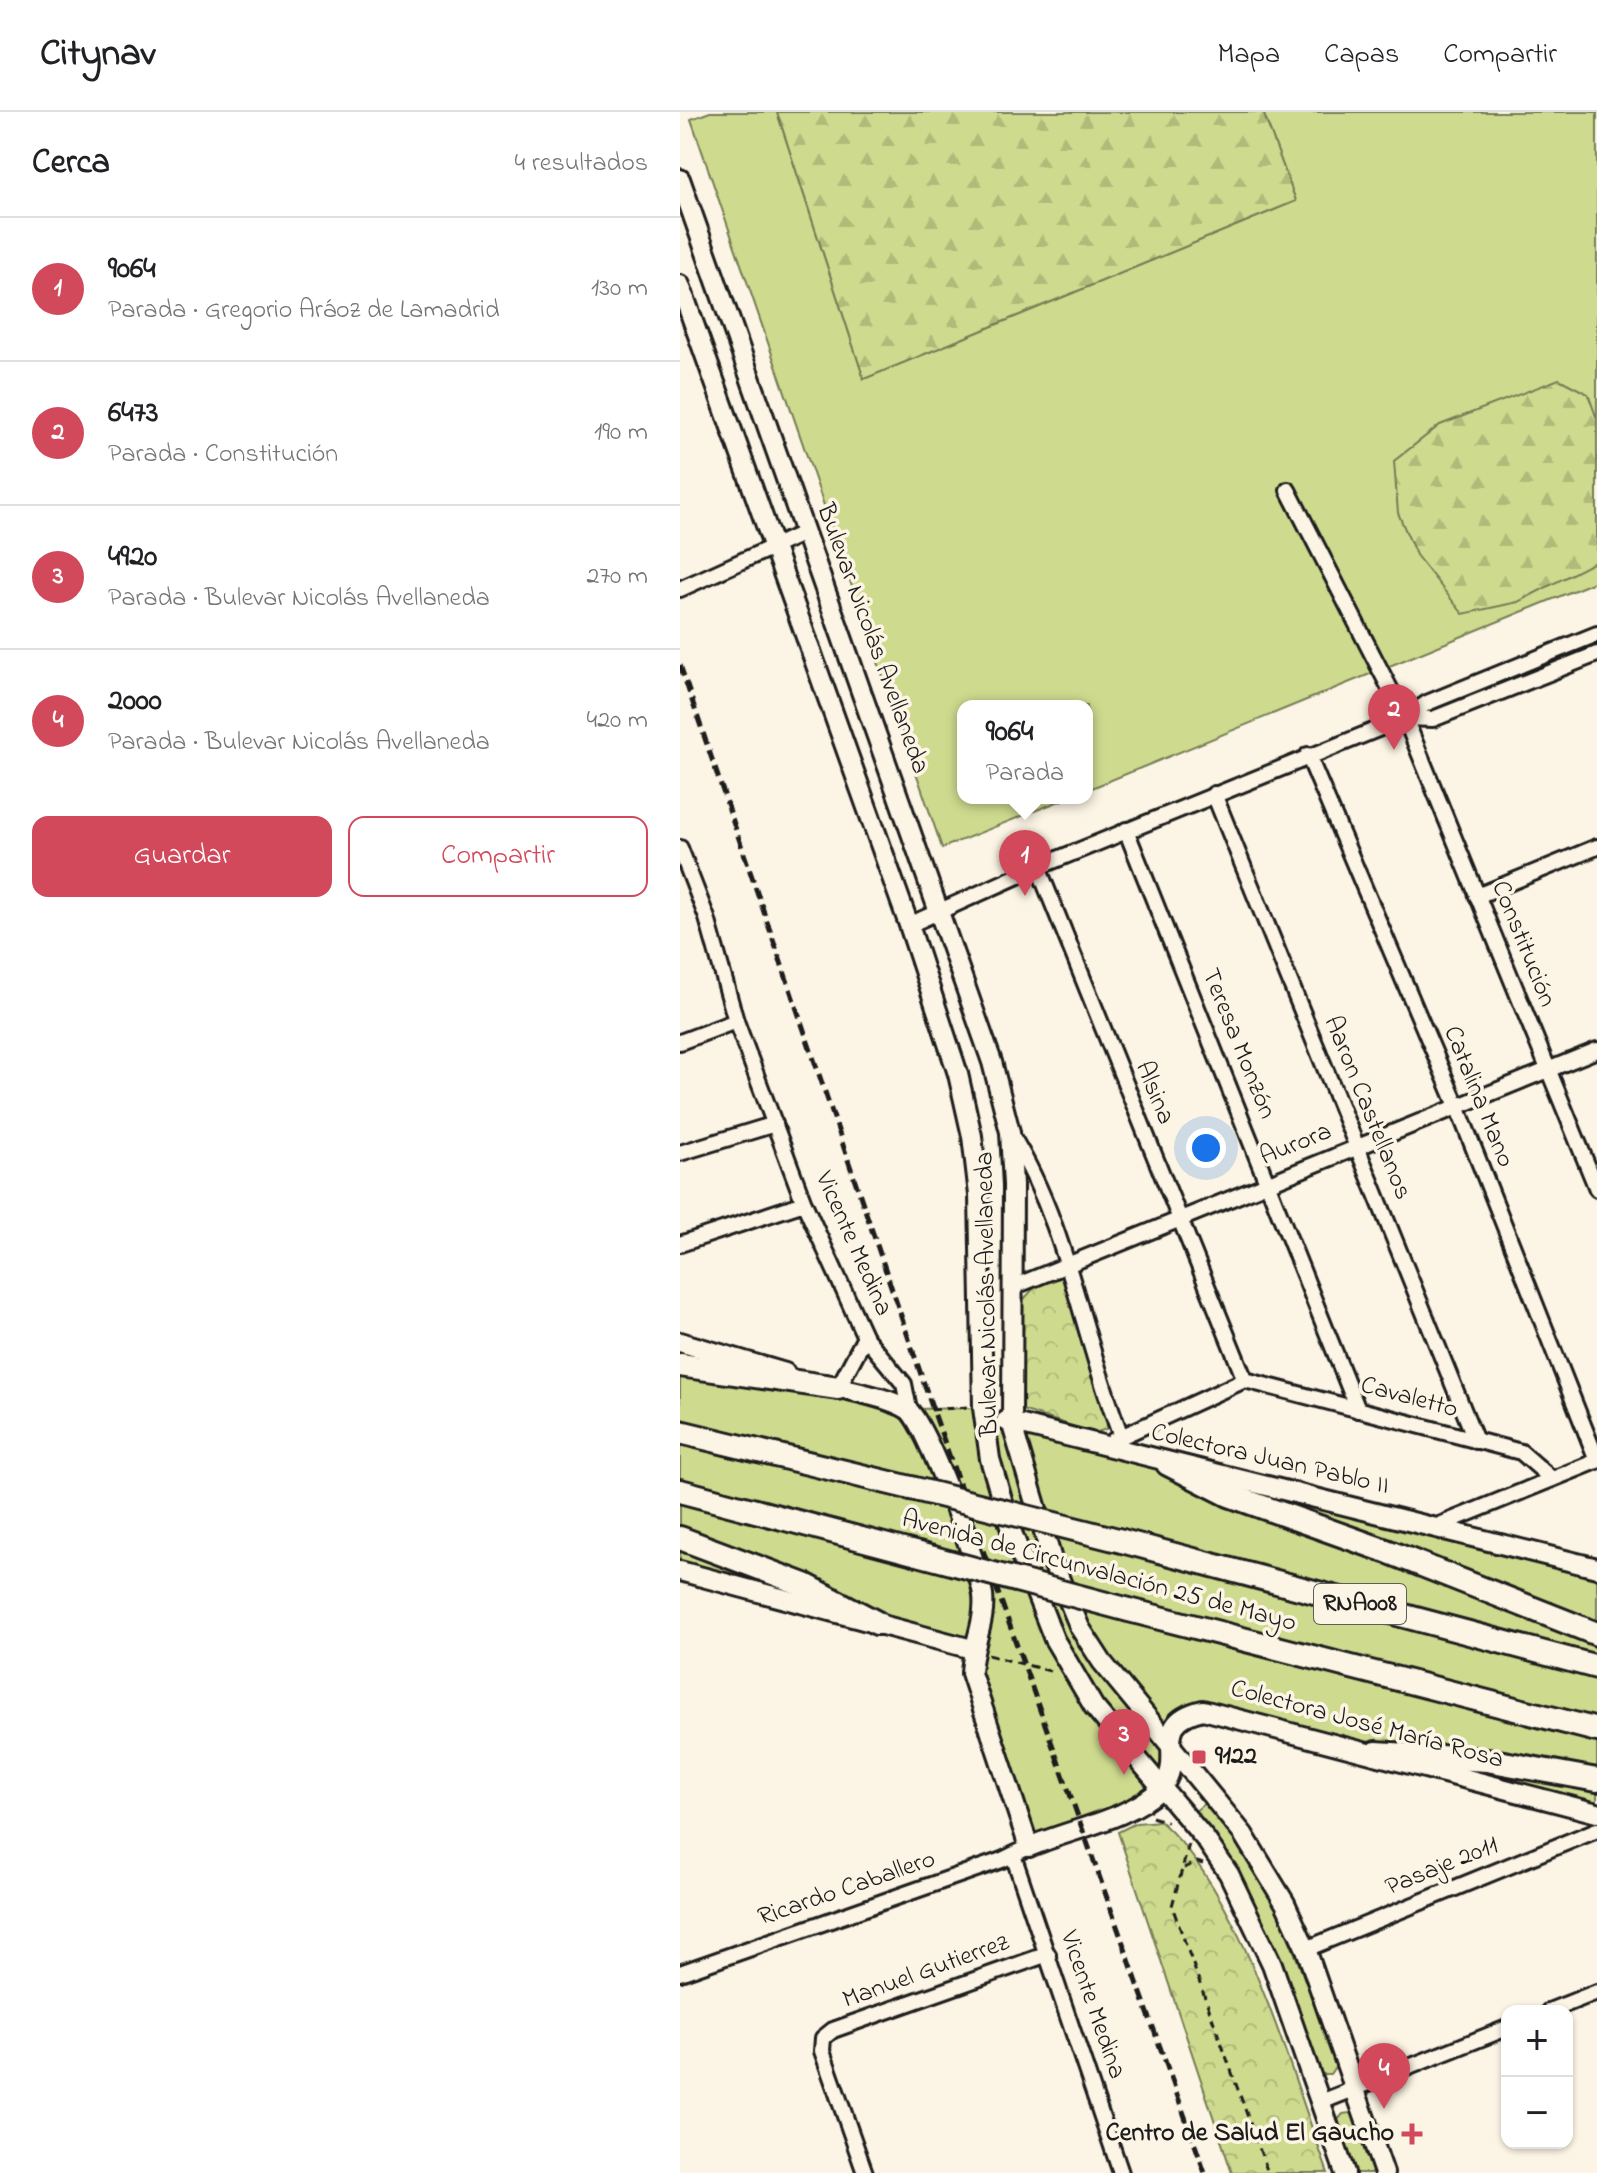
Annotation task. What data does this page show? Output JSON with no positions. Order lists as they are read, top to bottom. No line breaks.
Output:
{"streets":{"highway":["Avenida de Circunvalación 25 de Mayo","RNA008"],"main road":["Bulevar Nicolás Avellaneda","Vicente Medina","Colectora Juan Pablo II","Colectora José María Rosa"],"street":["Constitución","Teresa Monzón","Alsina","Catalina Mano","Aaron Castellanos","Aurora","Cavaletto","Pasaje 2011","Ricardo Caballero","Manuel Gutierrez"]},"crossings":[["Bulevar Nicolás Avellaneda","Aurora"],["Bulevar Nicolás Avellaneda","Colectora Juan Pablo II"],["Bulevar Nicolás Avellaneda","Colectora José María Rosa"],["Bulevar Nicolás Avellaneda","Pasaje 2011"],["Constitución","Aurora"],["Teresa Monzón","Aurora"],["Teresa Monzón","Cavaletto"],["Alsina","Aurora"],["Alsina","Cavaletto"],["Catalina Mano","Aurora"],["Aaron Castellanos","Aurora"],["Aaron Castellanos","Cavaletto"],["Vicente Medina","Ricardo Caballero"],["Vicente Medina","Manuel Gutierrez"]],"places":{"transit":["9122"],"health":["Centro de Salud El Gaucho"]},"page":{"header":"Citynav","nav":["Mapa","Capas","Compartir"],"heading":["Cerca","4 resultados"],"list":[{"mark":"1","name":"9064","note":"Parada · Gregorio Aráoz de Lamadrid","value":"130 m"},{"mark":"2","name":"6473","note":"Parada · Constitución","value":"190 m"},{"mark":"3","name":"4920","note":"Parada · Bulevar Nicolás Avellaneda","value":"270 m"},{"mark":"4","name":"2000","note":"Parada · Bulevar Nicolás Avellaneda","value":"420 m"}],"pins":["2","1","3","4"],"popup":["9064","Parada"],"buttons":["Guardar","Compartir"],"map_buttons":["+","−"]}}
